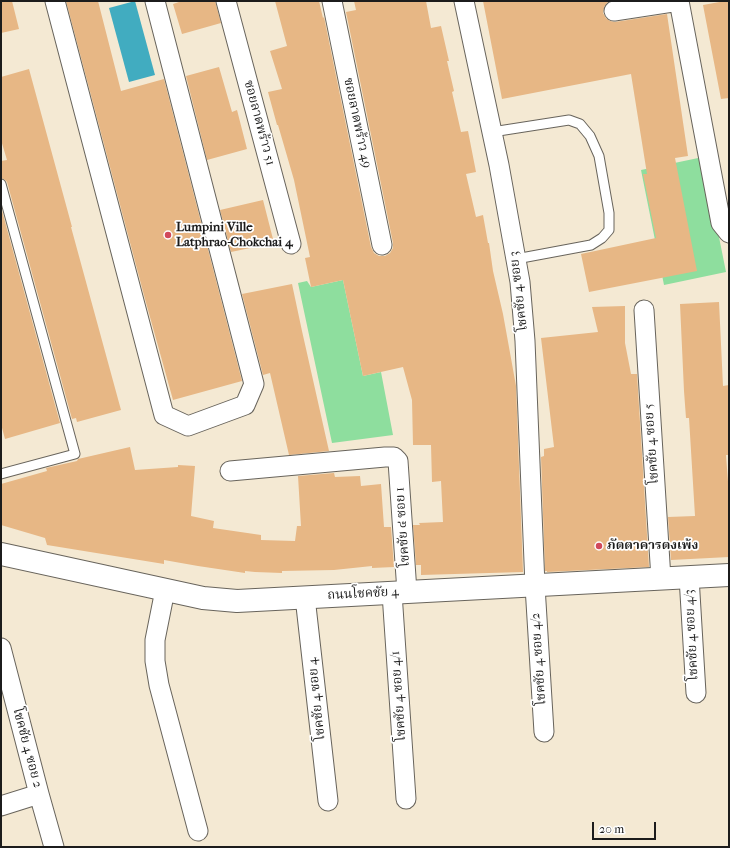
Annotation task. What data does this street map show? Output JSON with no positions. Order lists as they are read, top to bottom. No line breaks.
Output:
{"streets":{"main road":["ถนนโชคชัย 4"],"street":["ซอยลาดพร้าว 51","ซอยลาดพร้าว 49","โชคชัย 4 ซอย 3","โชคชัย 4 ซอย 5","โชคชัย ๔ ซอย 1","โชคชัย 4 ซอย 4/3","โชคชัย 4 ซอย 4/2","โชคชัย 4 ซอย 4/1","โชคชัย 4 ซอย 4","โชคชัย 4 ซอย 2"]},"crossings":[["โชคชัย 4 ซอย 3","ถนนโชคชัย 4"],["โชคชัย 4 ซอย 3","โชคชัย 4 ซอย 4/2"],["โชคชัย 4 ซอย 5","ถนนโชคชัย 4"],["โชคชัย ๔ ซอย 1","ถนนโชคชัย 4"],["โชคชัย ๔ ซอย 1","โชคชัย 4 ซอย 4/1"],["ถนนโชคชัย 4","โชคชัย 4 ซอย 4/3"],["ถนนโชคชัย 4","โชคชัย 4 ซอย 4/2"],["ถนนโชคชัย 4","โชคชัย 4 ซอย 4/1"],["ถนนโชคชัย 4","โชคชัย 4 ซอย 4"]],"places":["Lumpini Ville Latphrao-Chokchai 4","ภัตตาคารตงเพ้ง"],"scale_bar":"20 m"}
